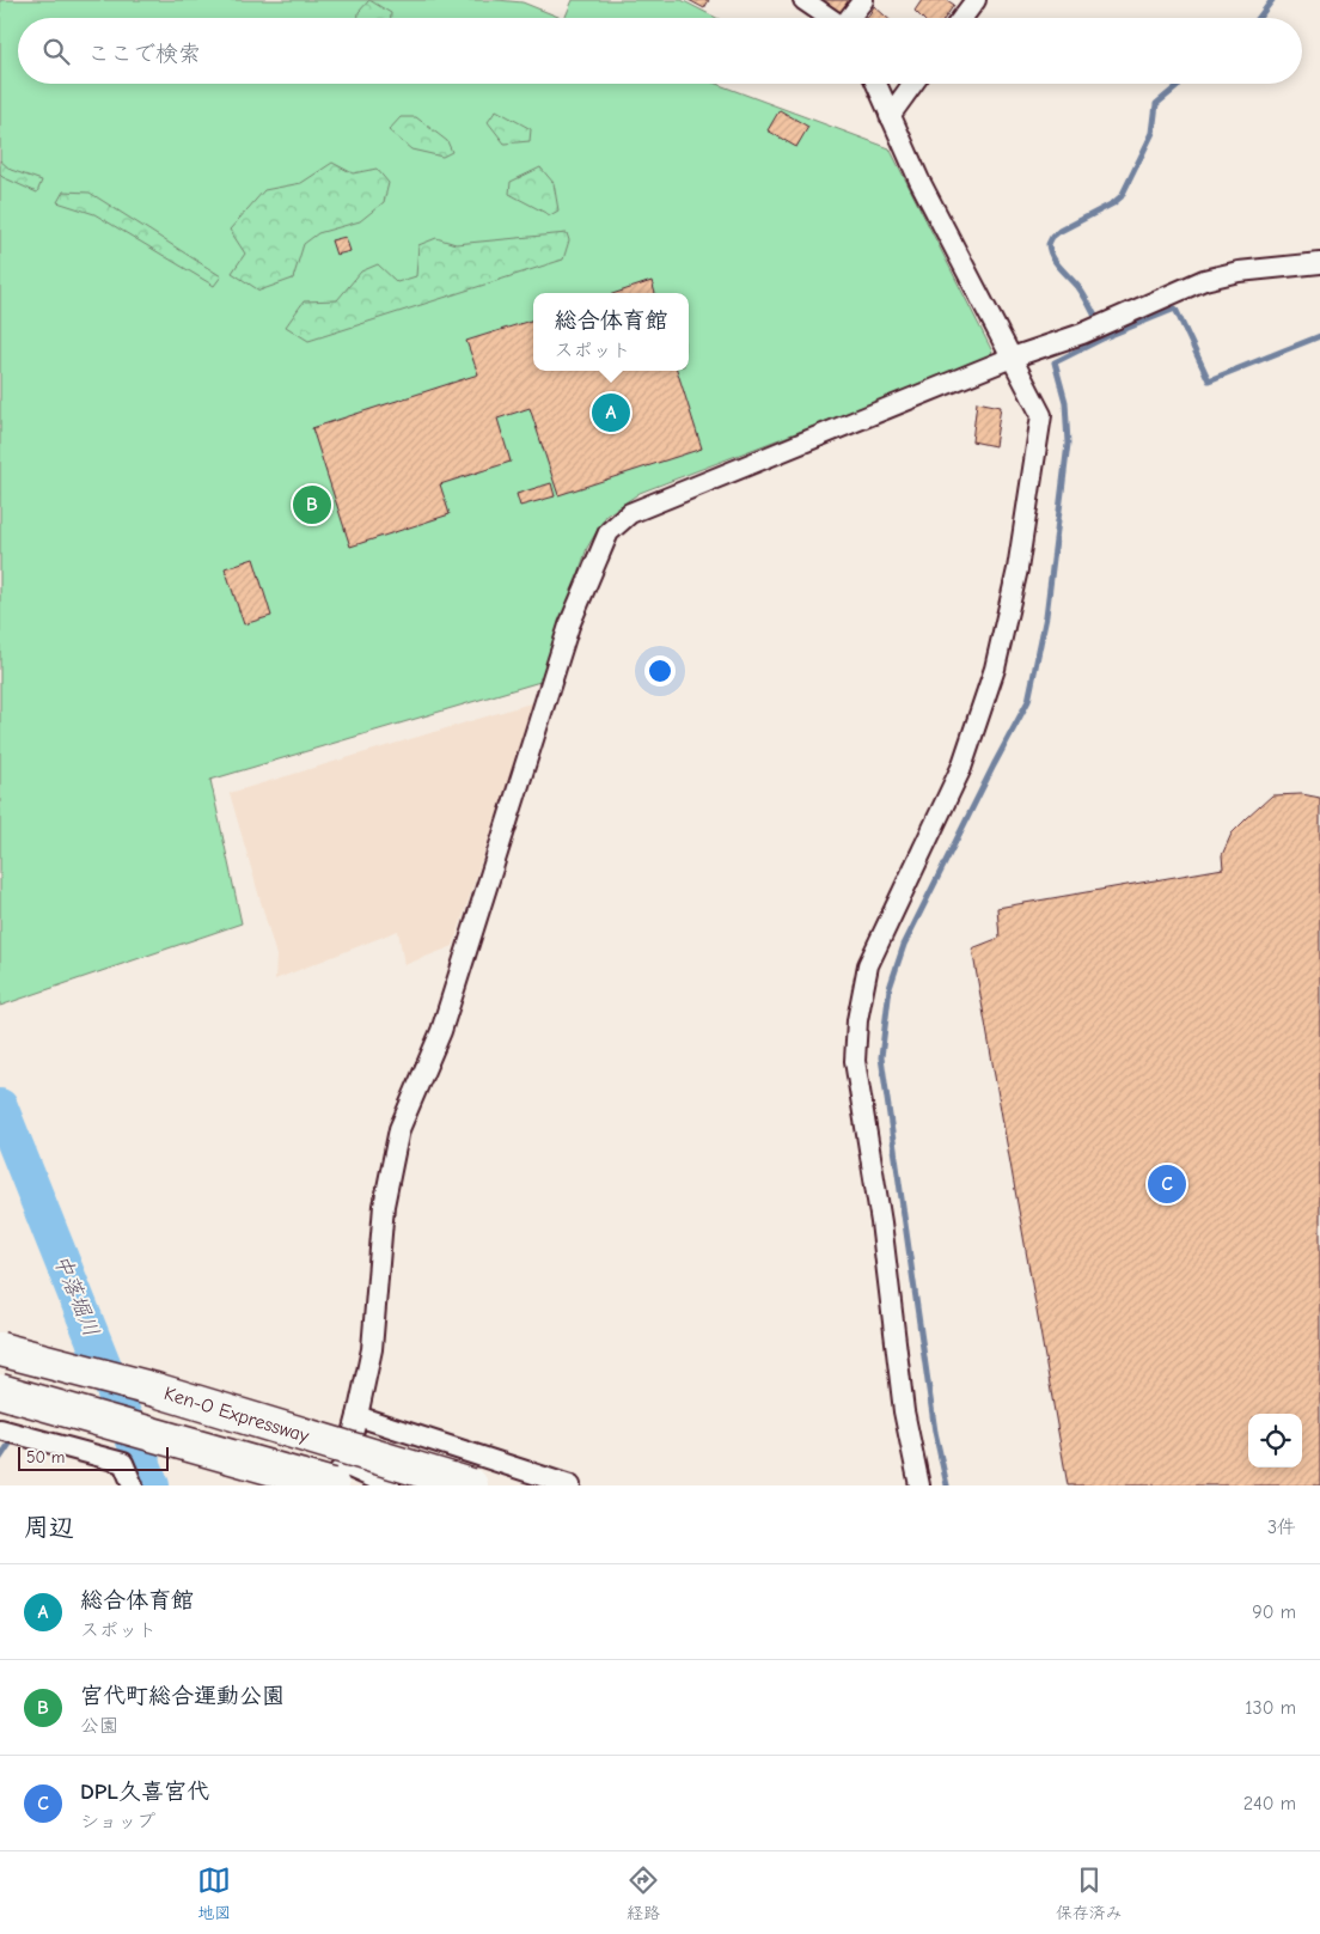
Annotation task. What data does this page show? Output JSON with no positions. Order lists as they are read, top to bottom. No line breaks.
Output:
{"streets":{"highway":["Ken-O Expressway"]},"water":["中落堀川"],"scale_bar":"50 m","page":{"search":"ここで検索","popup":["総合体育館","スポット"],"pins":["A","B","C"],"scale":"50 m","heading":["周辺","3件"],"list":[{"mark":"A","name":"総合体育館","note":"スポット","value":"90 m"},{"mark":"B","name":"宮代町総合運動公園","note":"公園","value":"130 m"},{"mark":"C","name":"DPL久喜宮代","note":"ショップ","value":"240 m"}],"nav":["地図","経路","保存済み"]}}
